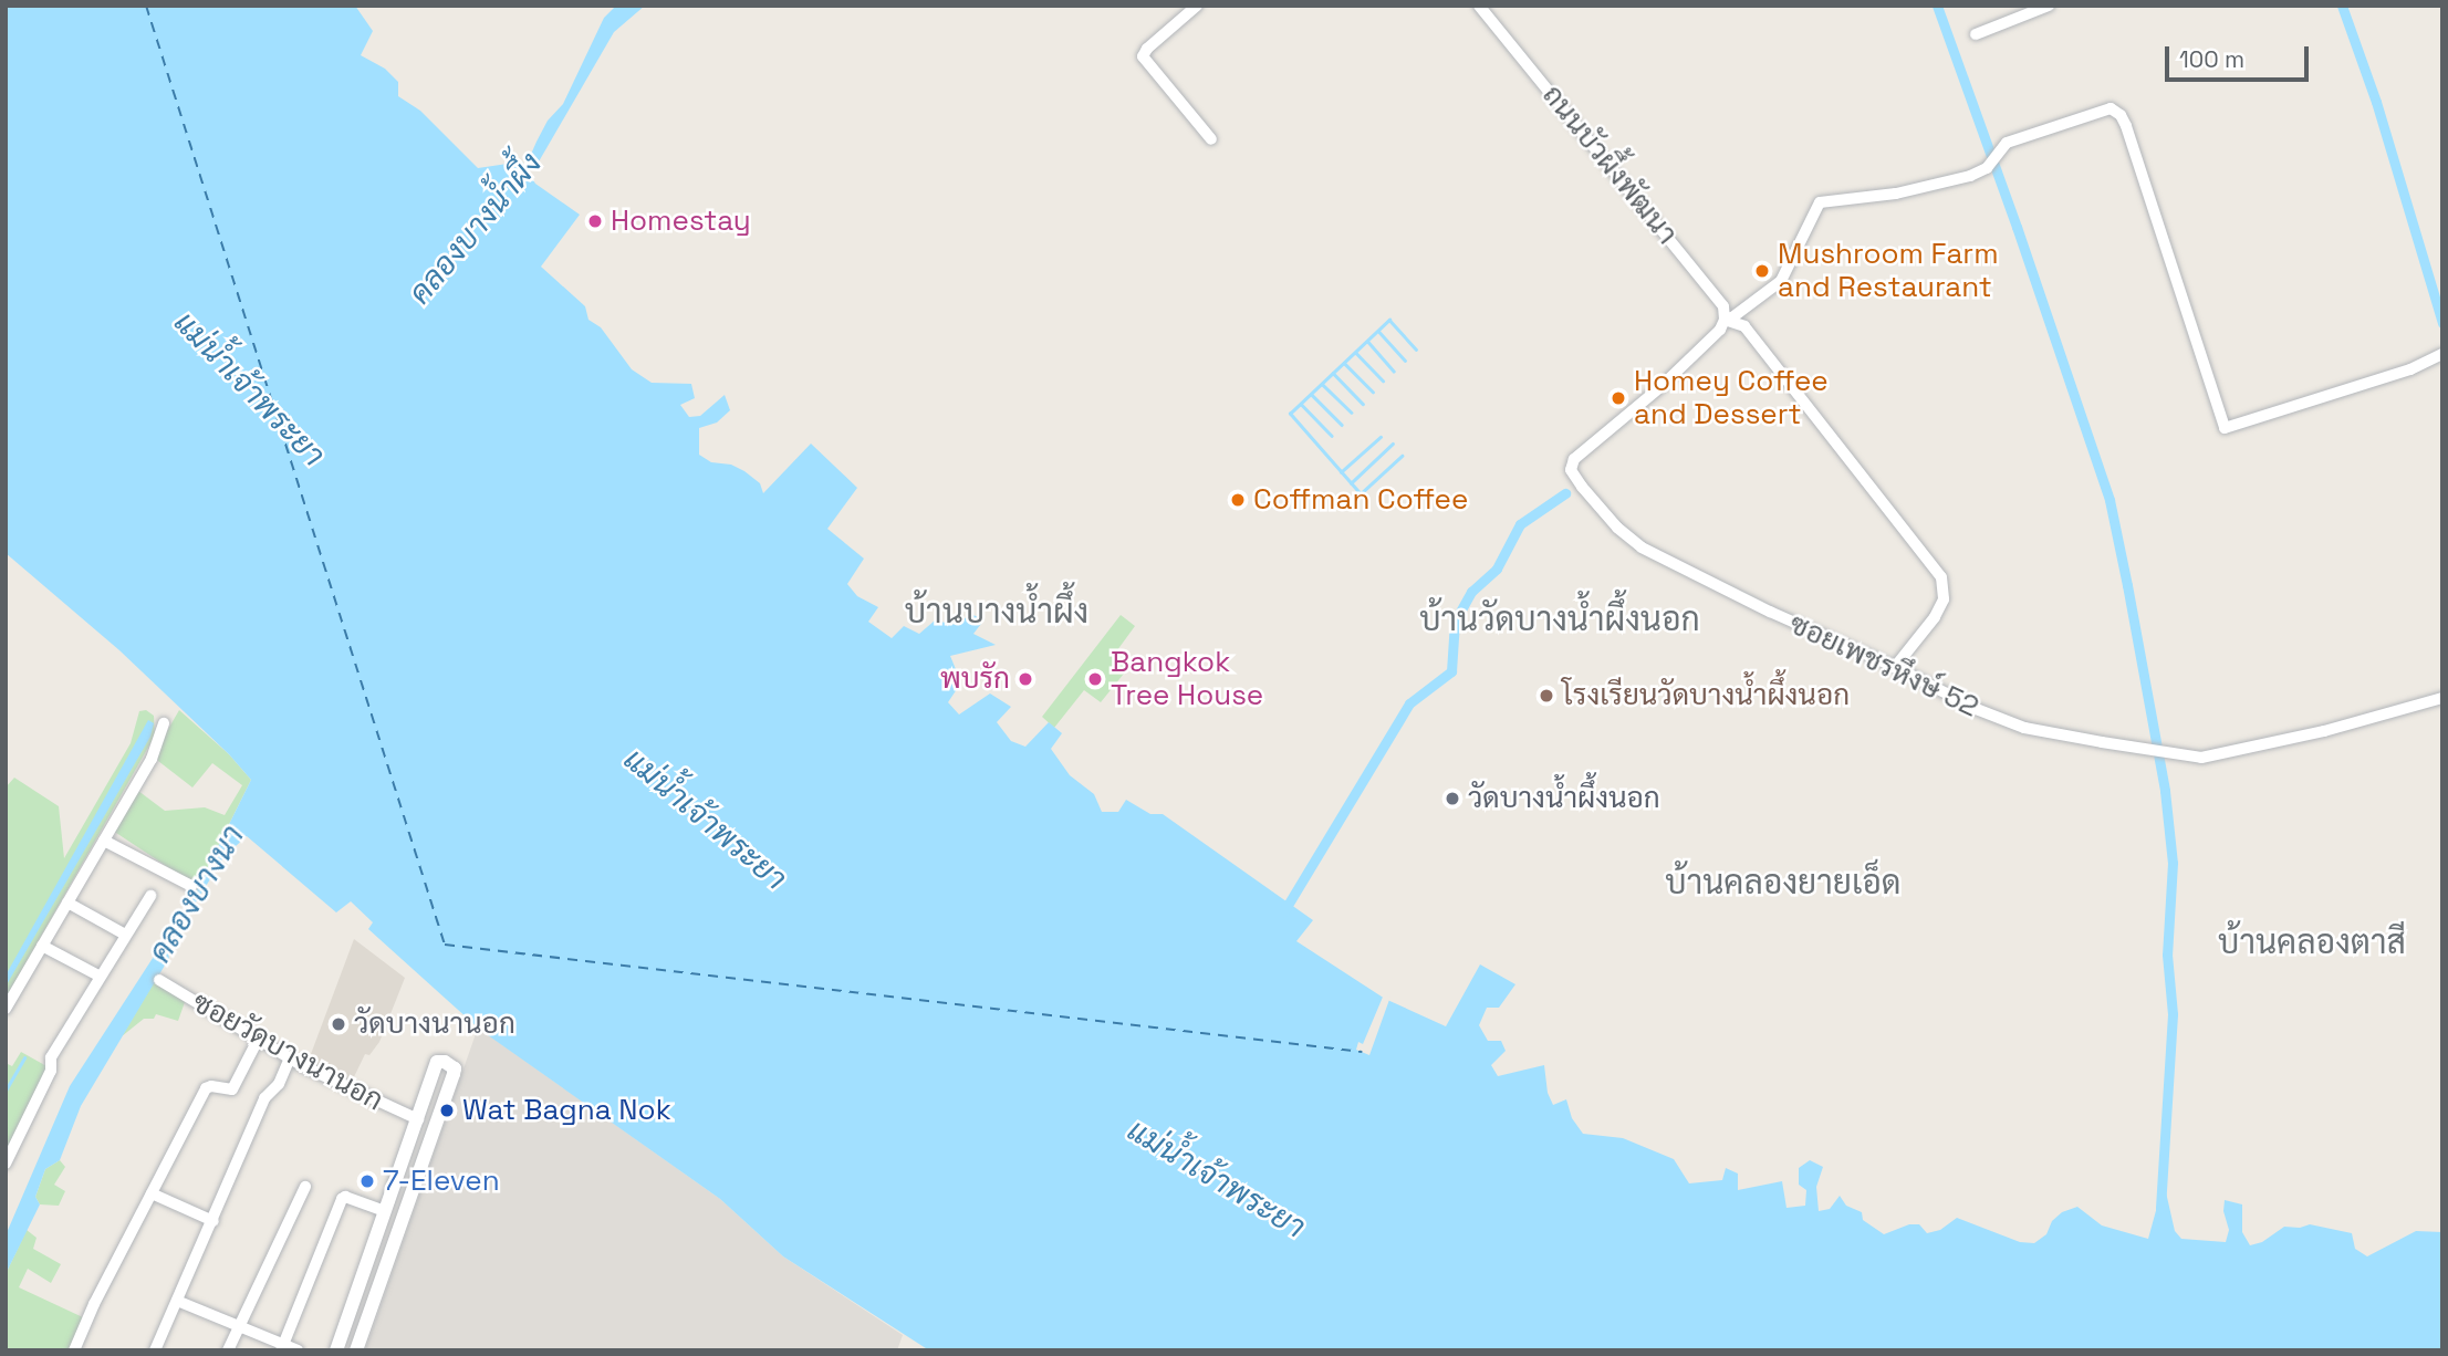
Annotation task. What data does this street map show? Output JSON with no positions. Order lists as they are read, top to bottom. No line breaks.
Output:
{"streets":{"street":["ถนนบัวผึ้งพัฒนา","ซอยเพชรหึงษ์ 52","ซอยวัดบางนานอก"]},"crossings":[["ถนนบัวผึ้งพัฒนา","ซอยเพชรหึงษ์ 52"]],"districts":["บ้านบางน้ำผึ้ง","บ้านวัดบางน้ำผึ้งนอก","บ้านคลองยายเอ็ด","บ้านคลองตาสี"],"water":["คลองบางน้ำผึ้ง","แม่น้ำเจ้าพระยา","คลองบางนา"],"places":["Homestay","Mushroom Farm and Restaurant","Homey Coffee and Dessert","Coffman Coffee","พบรัก","Bangkok Tree House","โรงเรียนวัดบางน้ำผึ้งนอก","วัดบางน้ำผึ้งนอก","วัดบางนานอก","Wat Bagna Nok","7-Eleven"],"scale_bar":"100 m"}
